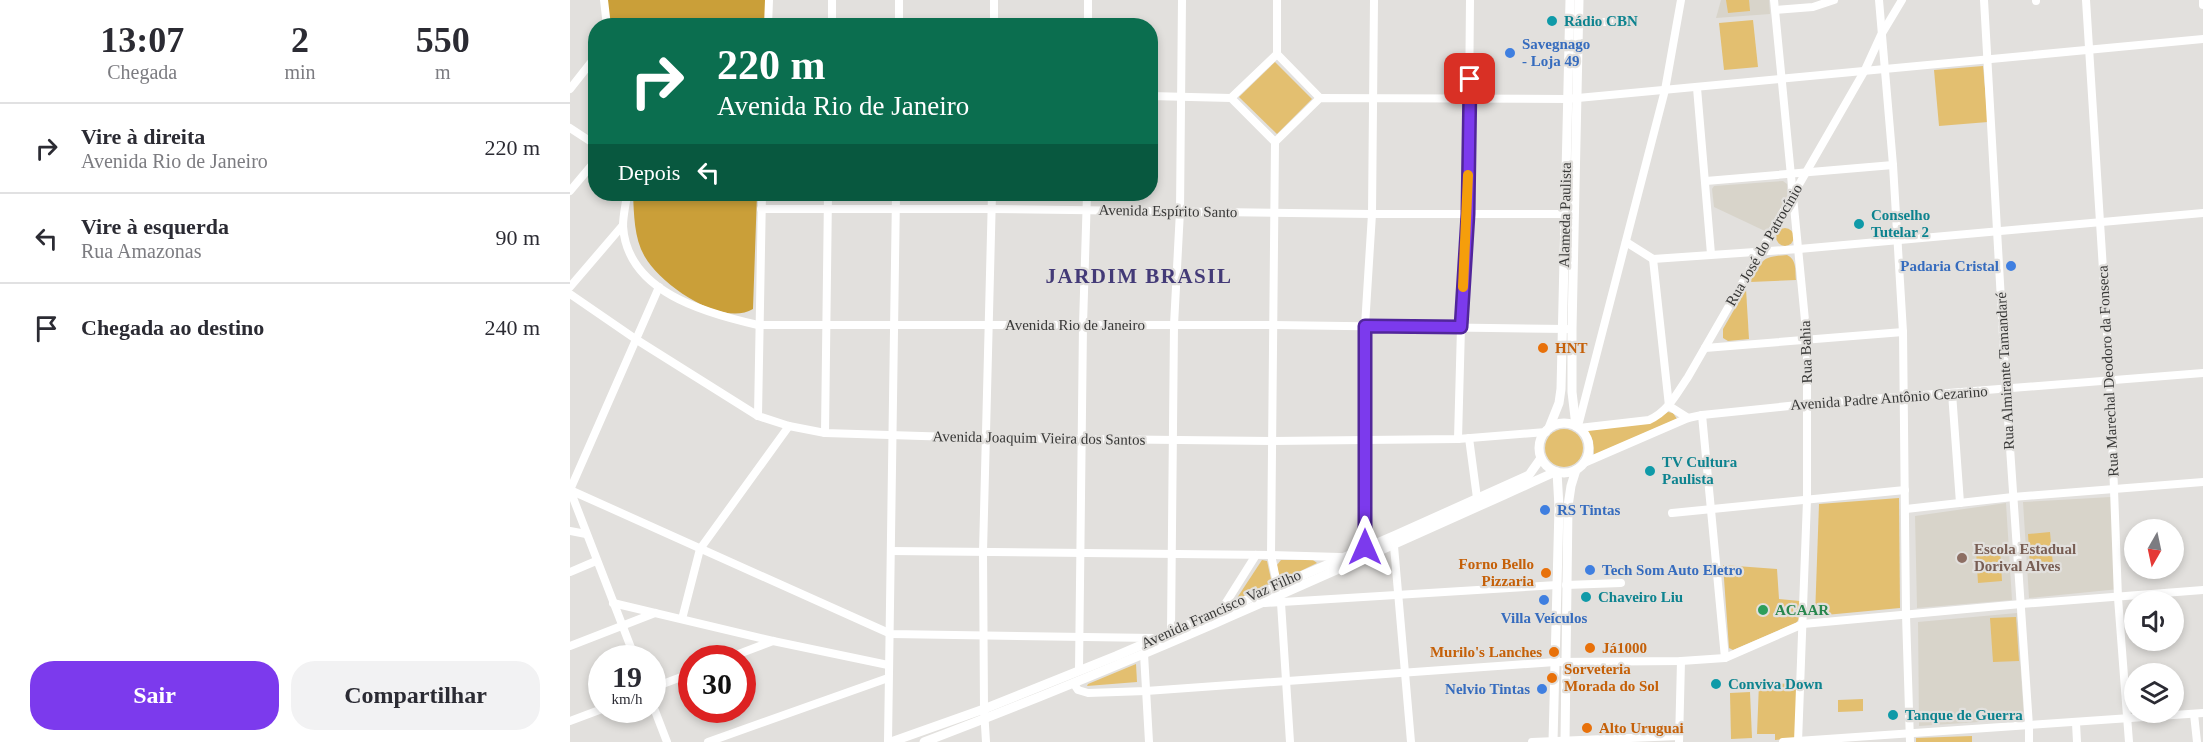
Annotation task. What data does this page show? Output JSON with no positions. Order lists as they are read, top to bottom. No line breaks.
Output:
{"streets":{"main road":["Alameda Paulista","Avenida Francisco Vaz Filho"],"street":["Avenida Espírito Santo","Rua José do Patrocínio","Avenida Rio de Janeiro","Rua Bahia","Rua Almirante Tamandaré","Rua Marechal Deodoro da Fonseca","Avenida Padre Antônio Cezarino","Avenida Joaquim Vieira dos Santos"]},"crossings":[["Avenida Espírito Santo","Alameda Paulista"],["Alameda Paulista","Rua José do Patrocínio"],["Alameda Paulista","Avenida Rio de Janeiro"],["Alameda Paulista","Avenida Padre Antônio Cezarino"],["Alameda Paulista","Avenida Joaquim Vieira dos Santos"],["Alameda Paulista","Avenida Francisco Vaz Filho"],["Rua José do Patrocínio","Rua Bahia"],["Rua José do Patrocínio","Avenida Padre Antônio Cezarino"],["Rua José do Patrocínio","Avenida Joaquim Vieira dos Santos"],["Rua José do Patrocínio","Avenida Francisco Vaz Filho"],["Rua Bahia","Avenida Padre Antônio Cezarino"],["Rua Almirante Tamandaré","Avenida Padre Antônio Cezarino"],["Rua Marechal Deodoro da Fonseca","Avenida Padre Antônio Cezarino"],["Avenida Padre Antônio Cezarino","Avenida Joaquim Vieira dos Santos"],["Avenida Padre Antônio Cezarino","Avenida Francisco Vaz Filho"],["Avenida Joaquim Vieira dos Santos","Avenida Francisco Vaz Filho"]],"districts":["JARDIM BRASIL"],"places":["Rádio CBN","Savegnago - Loja 49","Conselho Tutelar 2","Padaria Cristal","HNT","TV Cultura Paulista","RS Tintas","Escola Estadual Dorival Alves","Tech Som Auto Eletro","Forno Bello Pizzaria","Chaveiro Liu","Villa Veículos","ACAAR","Já1000","Murilo's Lanches","Sorveteria Morada do Sol","Conviva Down","Nelvio Tintas","Tanque de Guerra","Alto Uruguai"],"north":"bottom","page":{"eta":["13:07","Chegada","2","min","550","m"],"turn":["220 m","Avenida Rio de Janeiro"],"list":[{"name":"Vire à direita","note":"Avenida Rio de Janeiro","value":"220 m"},{"name":"Vire à esquerda","note":"Rua Amazonas","value":"90 m"},{"name":"Chegada ao destino","value":"240 m"}],"then":"Depois","speed":"19 km/h","limit":"30","buttons":["Sair","Compartilhar"]}}
